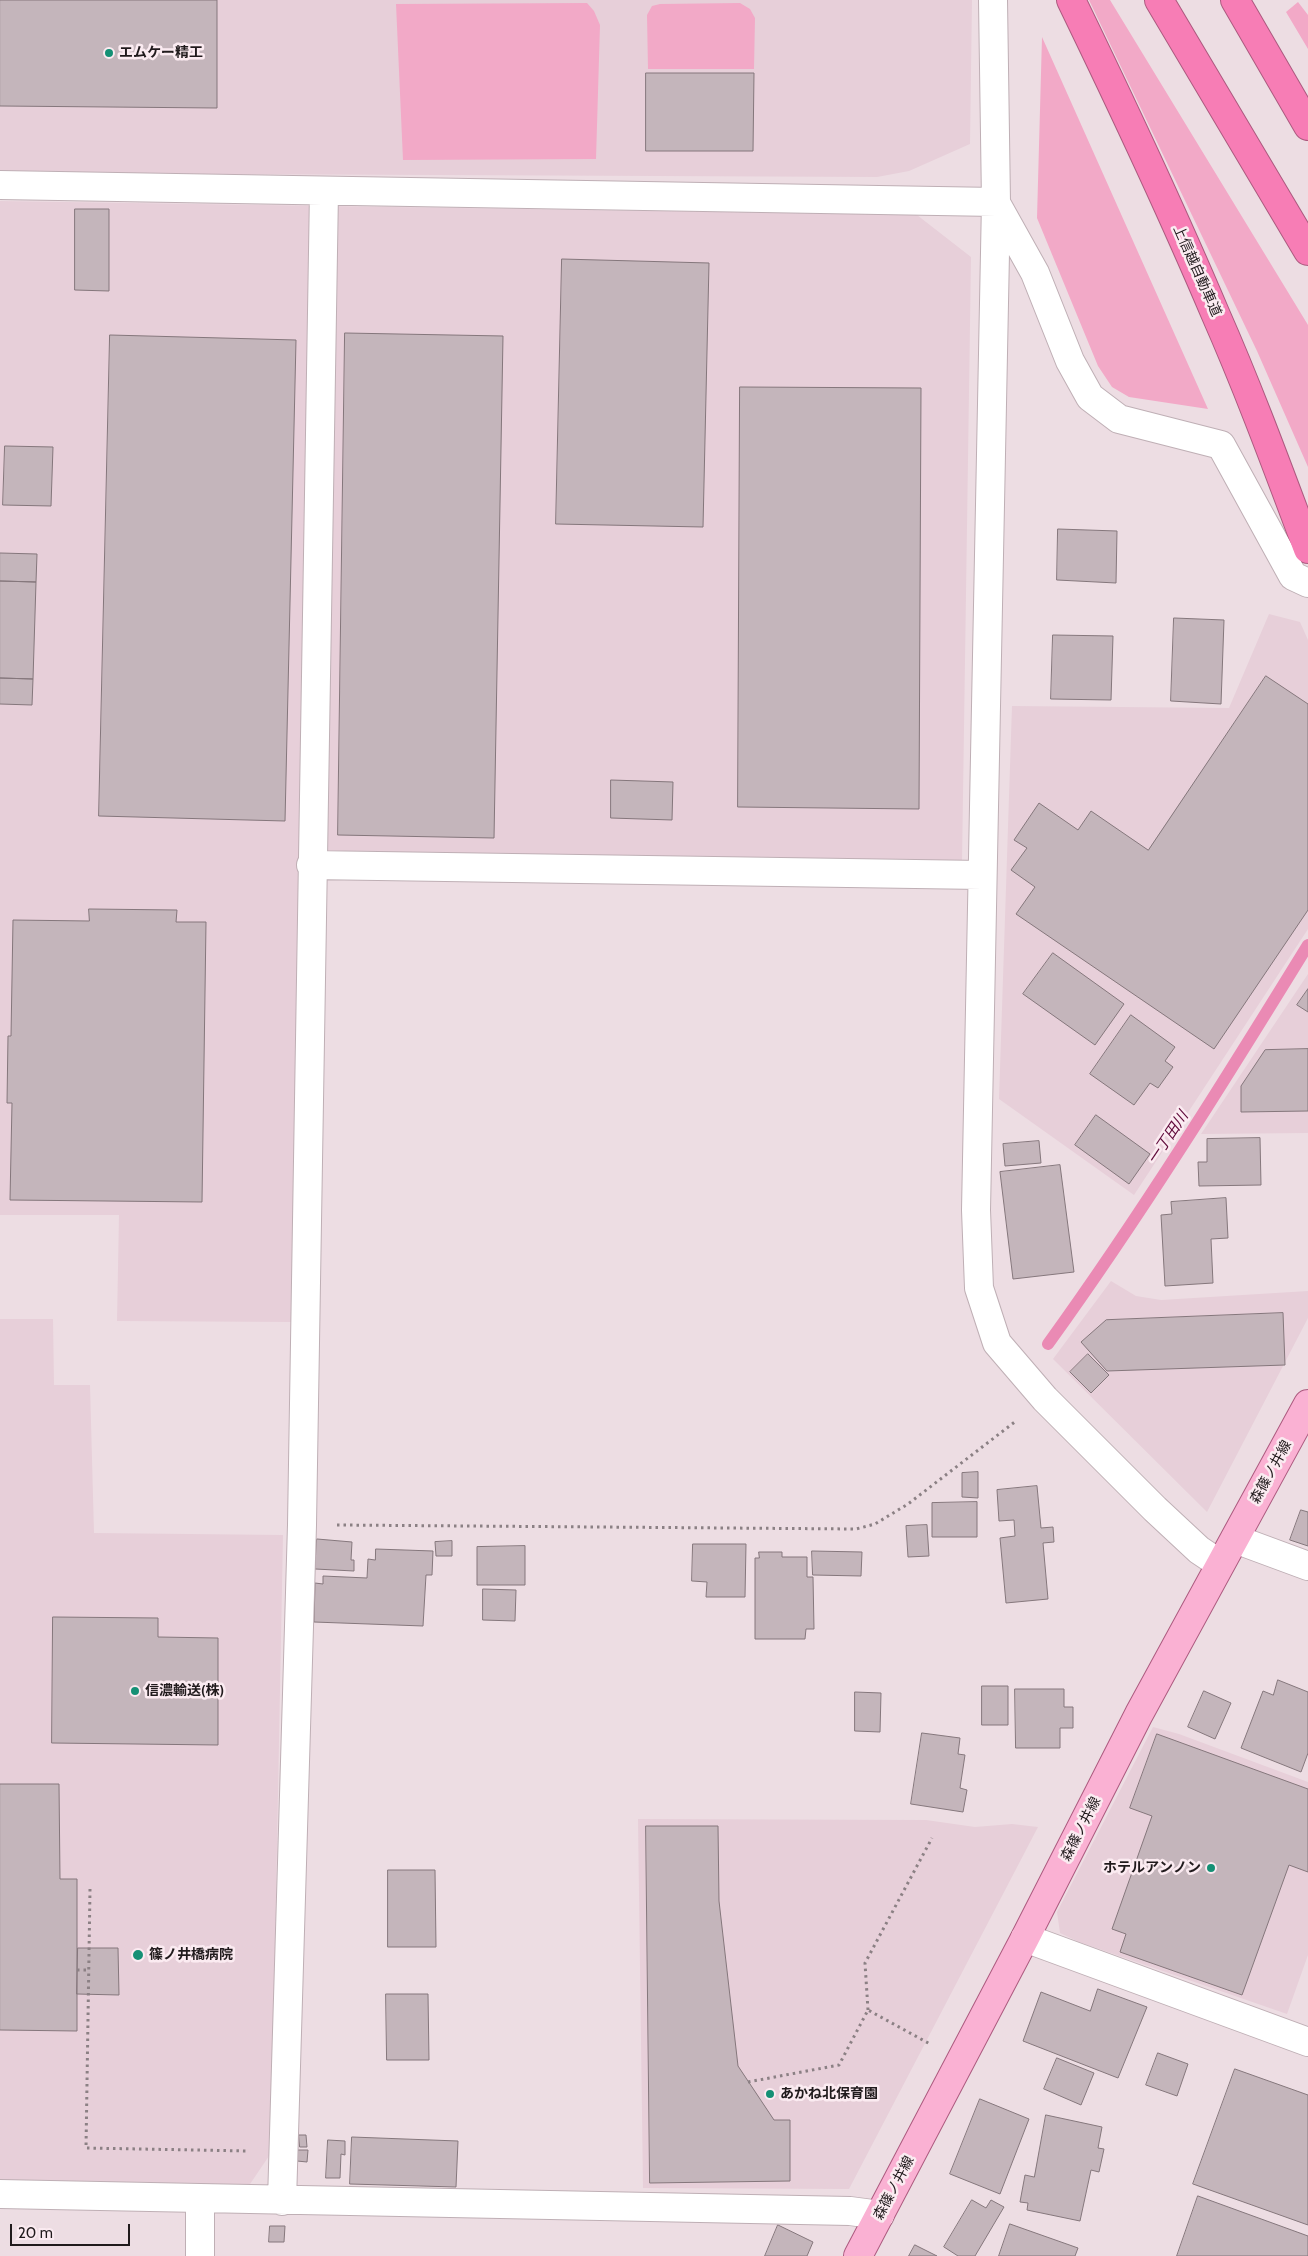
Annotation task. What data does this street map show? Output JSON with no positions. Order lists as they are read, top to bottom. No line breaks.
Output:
{"streets":{"highway":["上信越自動車道"],"main road":["森篠ノ井線"]},"water":["一丁田川"],"places":["エムケー精工","信濃輸送(株)","ホテルアンノン","篠ノ井橋病院","あかね北保育園"],"scale_bar":"20 m"}
